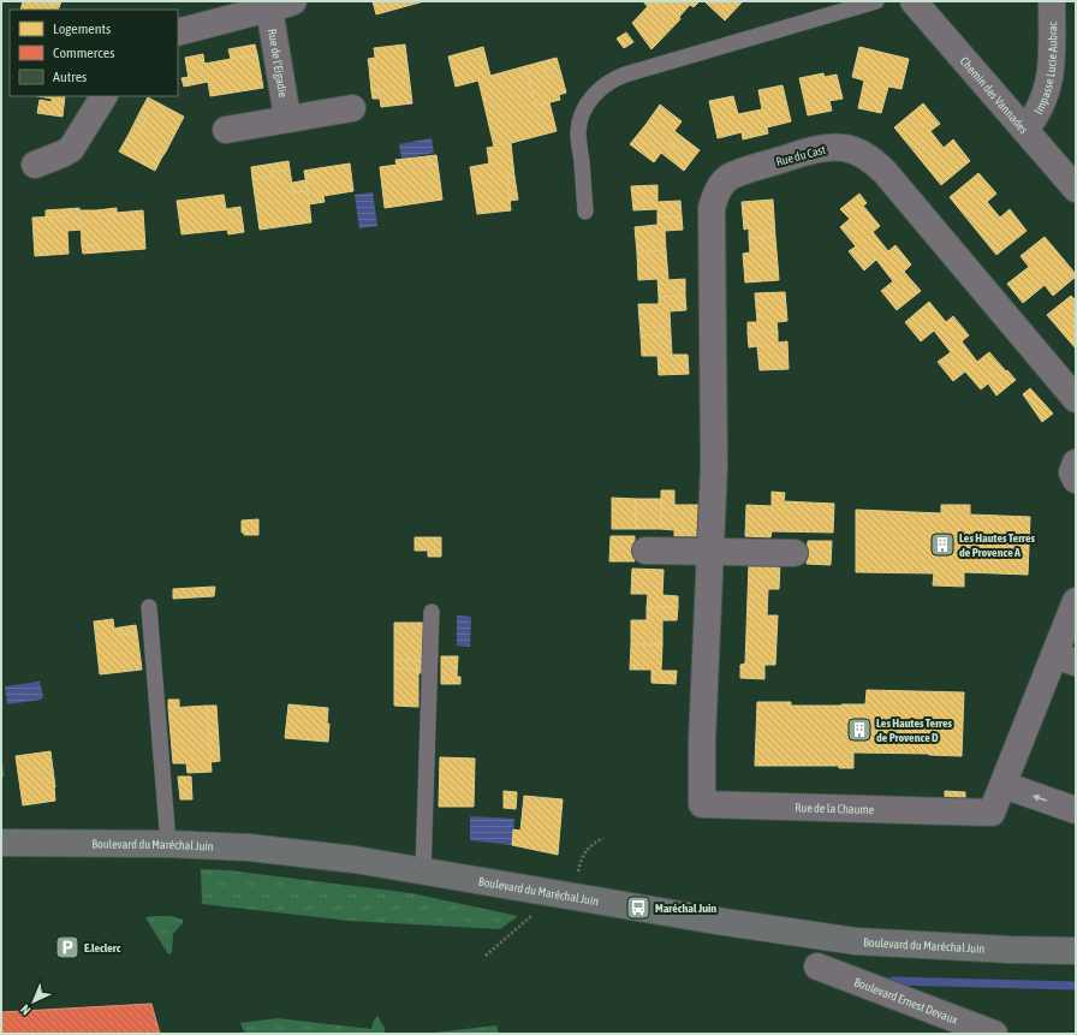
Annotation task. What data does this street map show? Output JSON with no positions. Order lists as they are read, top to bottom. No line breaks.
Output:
{"streets":{"main road":["Boulevard du Maréchal Juin"],"street":["Rue de l'Eigadie","Impasse Lucie Aubrac","Chemin des Vannades","Rue du Cast","Rue de la Chaume","Boulevard Ernest Devaux"]},"crossings":[["Impasse Lucie Aubrac","Chemin des Vannades"],["Rue du Cast","Rue de la Chaume"]],"places":{"building":["Les Hautes Terres de Provence A","Les Hautes Terres de Provence D"],"bus stop":["Maréchal Juin"],"parking":["E.leclerc"]},"legend":["Logements","Commerces","Autres"],"north":"bottom left"}
